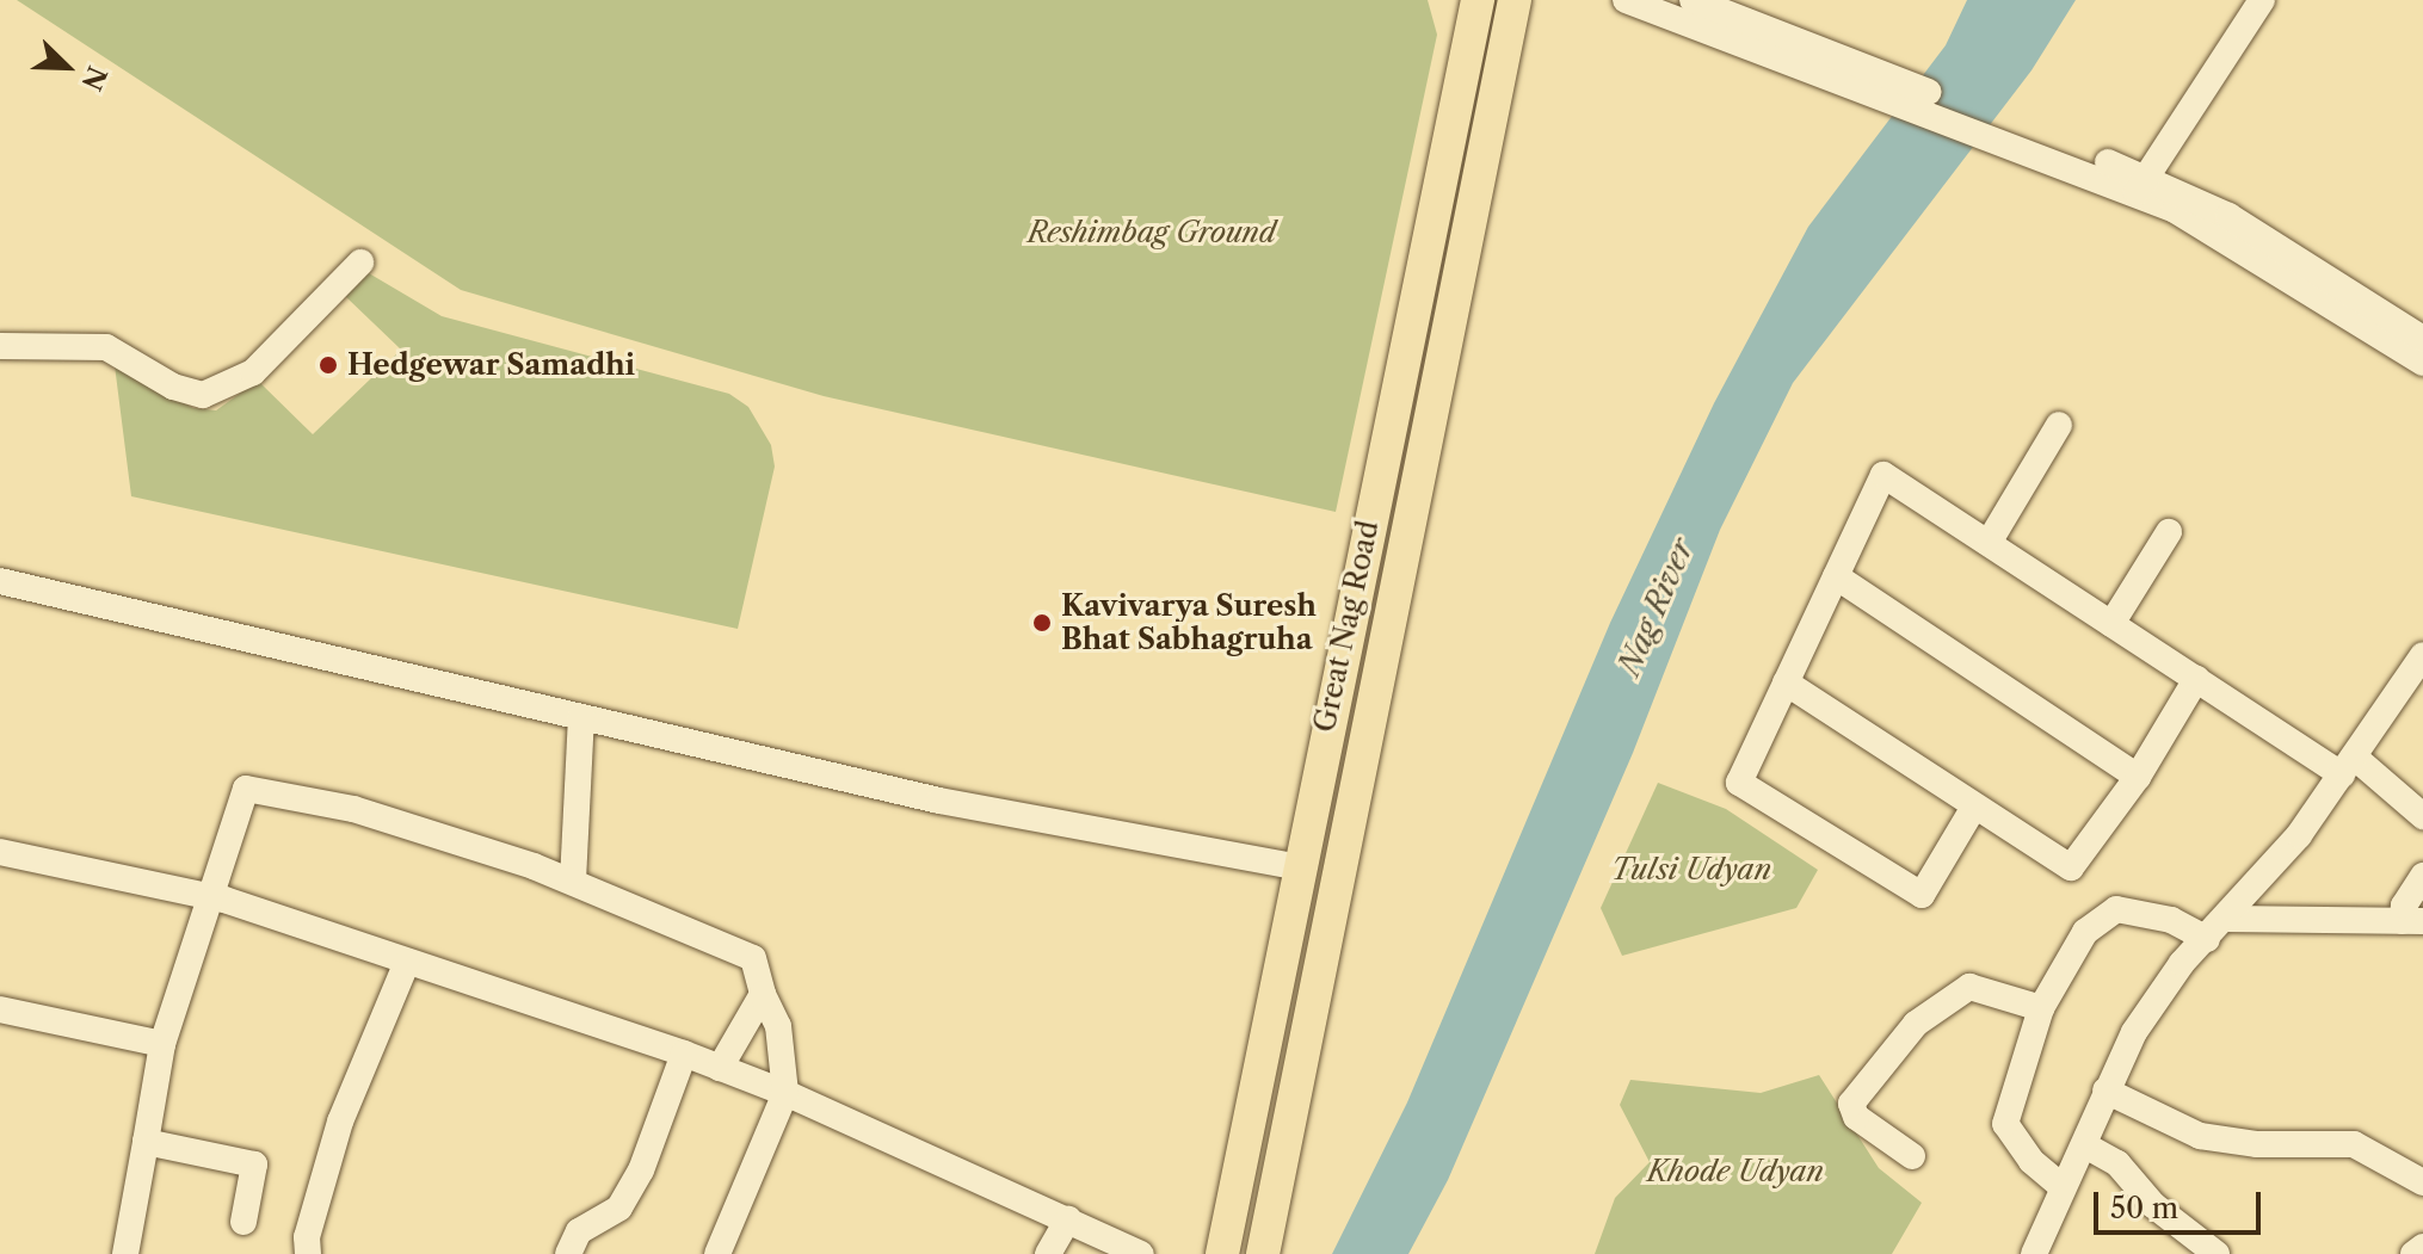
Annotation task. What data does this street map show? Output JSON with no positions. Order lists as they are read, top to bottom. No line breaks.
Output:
{"streets":{"main road":["Great Nag Road"]},"water":["Nag River"],"parks":["Reshimbag Ground","Tulsi Udyan","Khode Udyan"],"places":["Hedgewar Samadhi","Kavivarya Suresh Bhat Sabhagruha"],"scale_bar":"50 m","north":"bottom right"}
